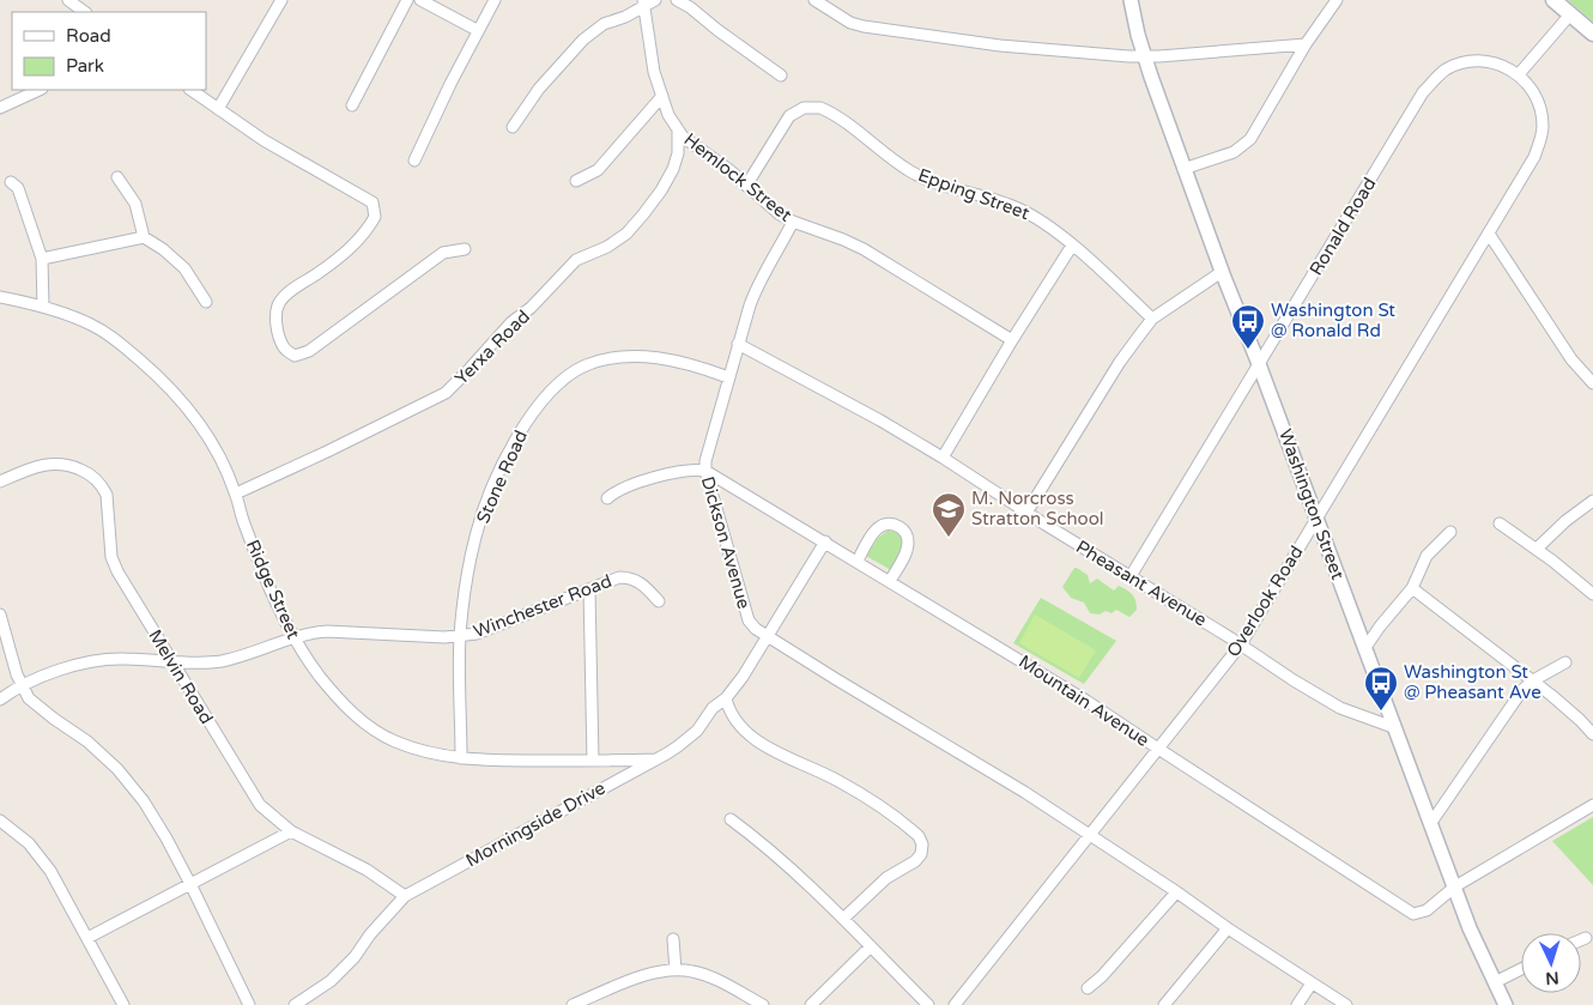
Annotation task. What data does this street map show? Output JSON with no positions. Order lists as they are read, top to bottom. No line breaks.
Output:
{"streets":{"street":["Hemlock Street","Epping Street","Ronald Road","Yerxa Road","Stone Road","Washington Street","Dickson Avenue","Pheasant Avenue","Ridge Street","Overlook Road","Winchester Road","Melvin Road","Mountain Avenue","Morningside Drive"]},"crossings":[["Hemlock Street","Epping Street"],["Hemlock Street","Yerxa Road"],["Hemlock Street","Dickson Avenue"],["Ronald Road","Washington Street"],["Ronald Road","Pheasant Avenue"],["Ronald Road","Overlook Road"],["Yerxa Road","Ridge Street"],["Stone Road","Dickson Avenue"],["Stone Road","Ridge Street"],["Stone Road","Winchester Road"],["Washington Street","Pheasant Avenue"],["Washington Street","Overlook Road"],["Washington Street","Mountain Avenue"],["Dickson Avenue","Pheasant Avenue"],["Dickson Avenue","Overlook Road"],["Dickson Avenue","Mountain Avenue"],["Dickson Avenue","Morningside Drive"],["Pheasant Avenue","Overlook Road"],["Ridge Street","Winchester Road"],["Ridge Street","Morningside Drive"],["Overlook Road","Mountain Avenue"],["Winchester Road","Melvin Road"],["Melvin Road","Morningside Drive"],["Mountain Avenue","Morningside Drive"]],"places":{"bus stop":["Washington St @ Ronald Rd","Washington St @ Pheasant Ave"],"school or university":["M. Norcross Stratton School"]},"legend":["Road","Park"],"north":"bottom"}
